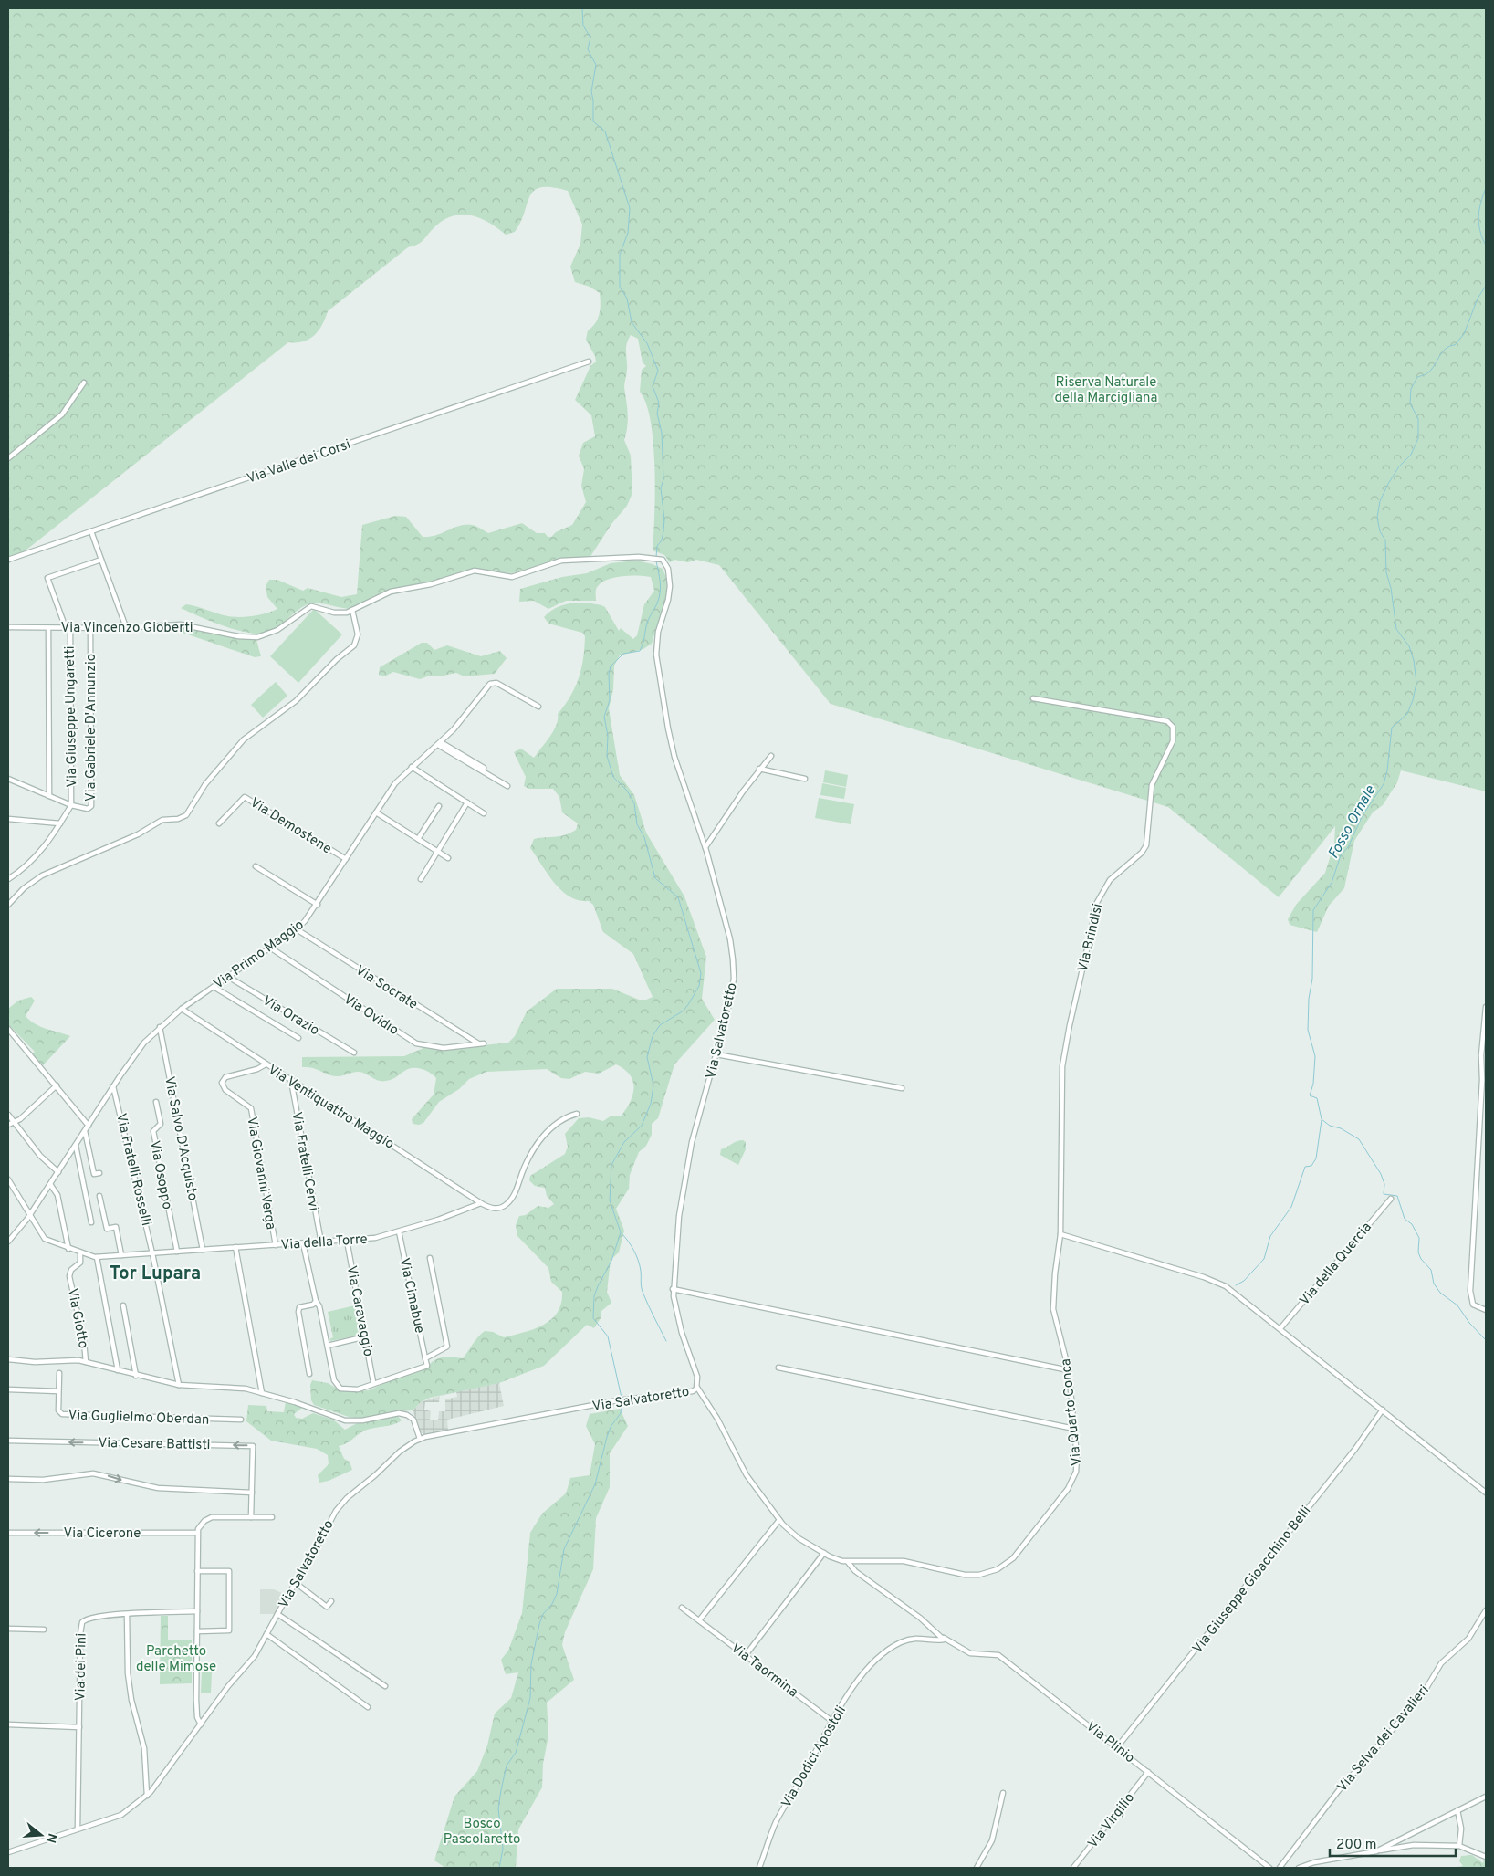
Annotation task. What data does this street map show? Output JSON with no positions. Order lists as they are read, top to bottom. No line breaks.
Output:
{"streets":{"street":["Via Valle dei Corsi","Via Vincenzo Gioberti","Via Giuseppe Ungaretti","Via Gabriele D'Annunzio","Via Demostene","Via Brindisi","Via Primo Maggio","Via Socrate","Via Ovidio","Via Orazio","Via Salvatoretto","Via Ventiquattro Maggio","Via Salvo D'Acquisto","Via Fratelli Cervi","Via Fratelli Rosselli","Via Giovanni Verga","Via Osoppo","Via della Torre","Via della Quercia","Via Cimabue","Via Caravaggio","Via Giotto","Via Quarto Conca","Via Guglielmo Oberdan","Via Cesare Battisti","Via Cicerone","Via Giuseppe Gioacchino Belli","Via dei Pini","Via Taormina","Via Selva dei Cavalieri","Via Plinio","Via Dodici Apostoli","Via Virgilio"]},"crossings":[["Via Vincenzo Gioberti","Via Giuseppe Ungaretti"],["Via Vincenzo Gioberti","Via Gabriele D'Annunzio"],["Via Vincenzo Gioberti","Via Salvatoretto"],["Via Giuseppe Ungaretti","Via Gabriele D'Annunzio"],["Via Demostene","Via Primo Maggio"],["Via Brindisi","Via Quarto Conca"],["Via Primo Maggio","Via Socrate"],["Via Primo Maggio","Via Ovidio"],["Via Primo Maggio","Via Orazio"],["Via Primo Maggio","Via Ventiquattro Maggio"],["Via Primo Maggio","Via Salvo D'Acquisto"],["Via Primo Maggio","Via Fratelli Rosselli"],["Via Primo Maggio","Via della Torre"],["Via Socrate","Via Ovidio"],["Via Salvatoretto","Via Quarto Conca"],["Via Salvatoretto","Via dei Pini"],["Via Ventiquattro Maggio","Via Fratelli Cervi"],["Via Ventiquattro Maggio","Via Giovanni Verga"],["Via Ventiquattro Maggio","Via della Torre"],["Via Salvo D'Acquisto","Via della Torre"],["Via Fratelli Cervi","Via della Torre"],["Via Fratelli Rosselli","Via della Torre"],["Via Giovanni Verga","Via della Torre"],["Via Osoppo","Via della Torre"],["Via della Torre","Via Cimabue"],["Via della Torre","Via Caravaggio"],["Via della Torre","Via Giotto"],["Via Giuseppe Gioacchino Belli","Via Plinio"],["Via Taormina","Via Dodici Apostoli"],["Via Plinio","Via Dodici Apostoli"],["Via Plinio","Via Virgilio"]],"one_way":["Via Cicerone"],"districts":["Tor Lupara"],"water":["Fosso Ornale"],"parks":["Riserva Naturale della Marcigliana","Parchetto delle Mimose","Bosco Pascolaretto"],"scale_bar":"200 m","north":"right"}
